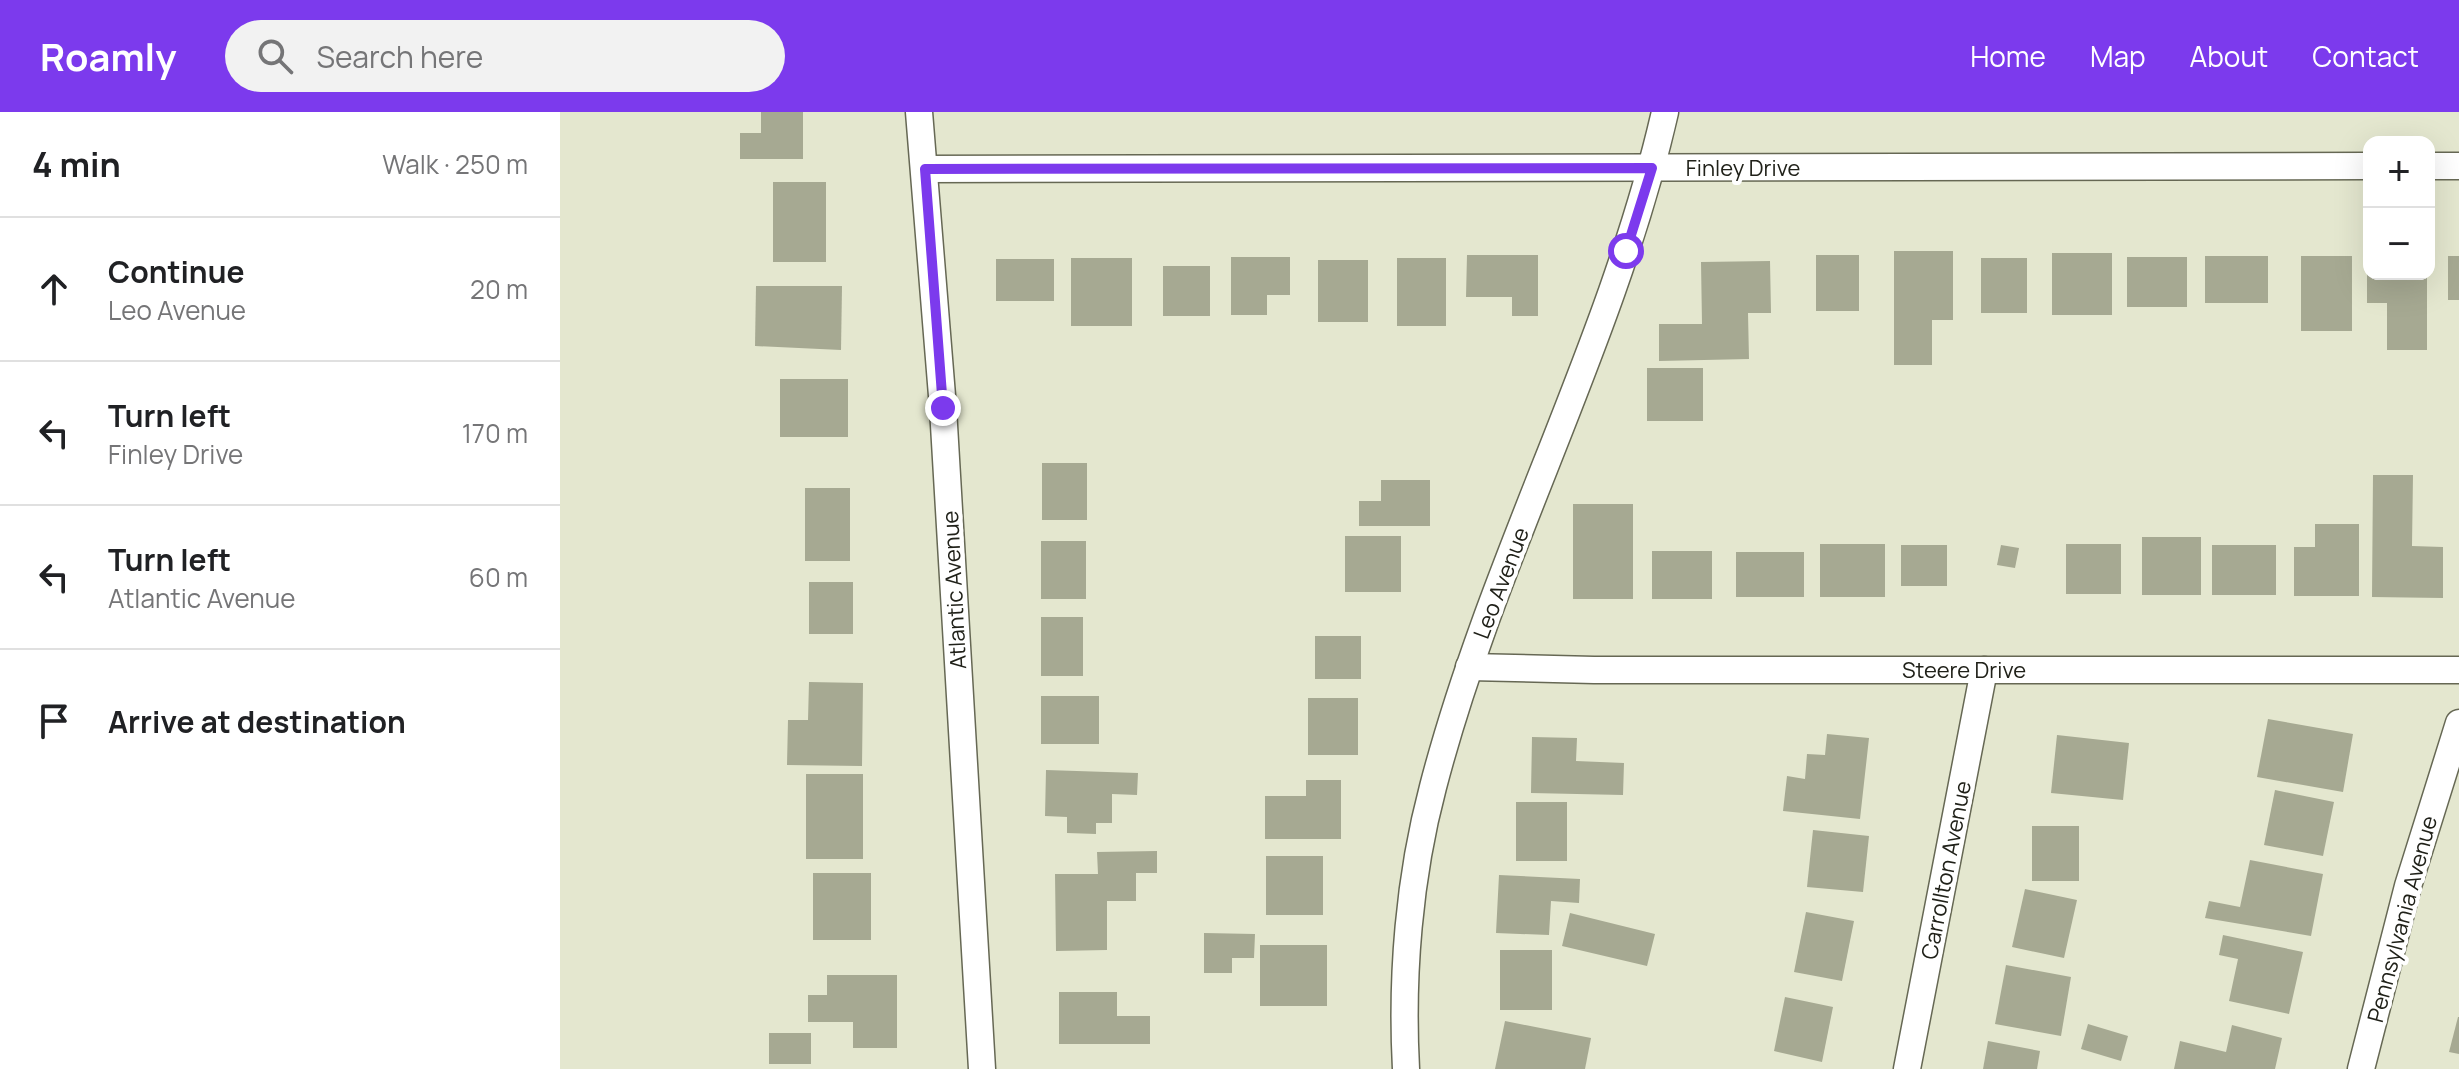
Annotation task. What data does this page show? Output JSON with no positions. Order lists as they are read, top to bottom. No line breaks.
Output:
{"streets":{"street":["Finley Drive","Leo Avenue","Atlantic Avenue","Steere Drive","Carrollton Avenue","Pennsylvania Avenue"]},"crossings":[["Finley Drive","Leo Avenue"],["Finley Drive","Atlantic Avenue"],["Leo Avenue","Steere Drive"],["Steere Drive","Carrollton Avenue"]],"page":{"header":"Roamly","search":"Search here","nav":["Home","Map","About","Contact"],"heading":["4 min","Walk · 250 m"],"map_buttons":["+","−"],"list":[["Continue","Leo Avenue","20 m"],["Turn left","Finley Drive","170 m"],["Turn left","Atlantic Avenue","60 m"],"Arrive at destination"]}}
